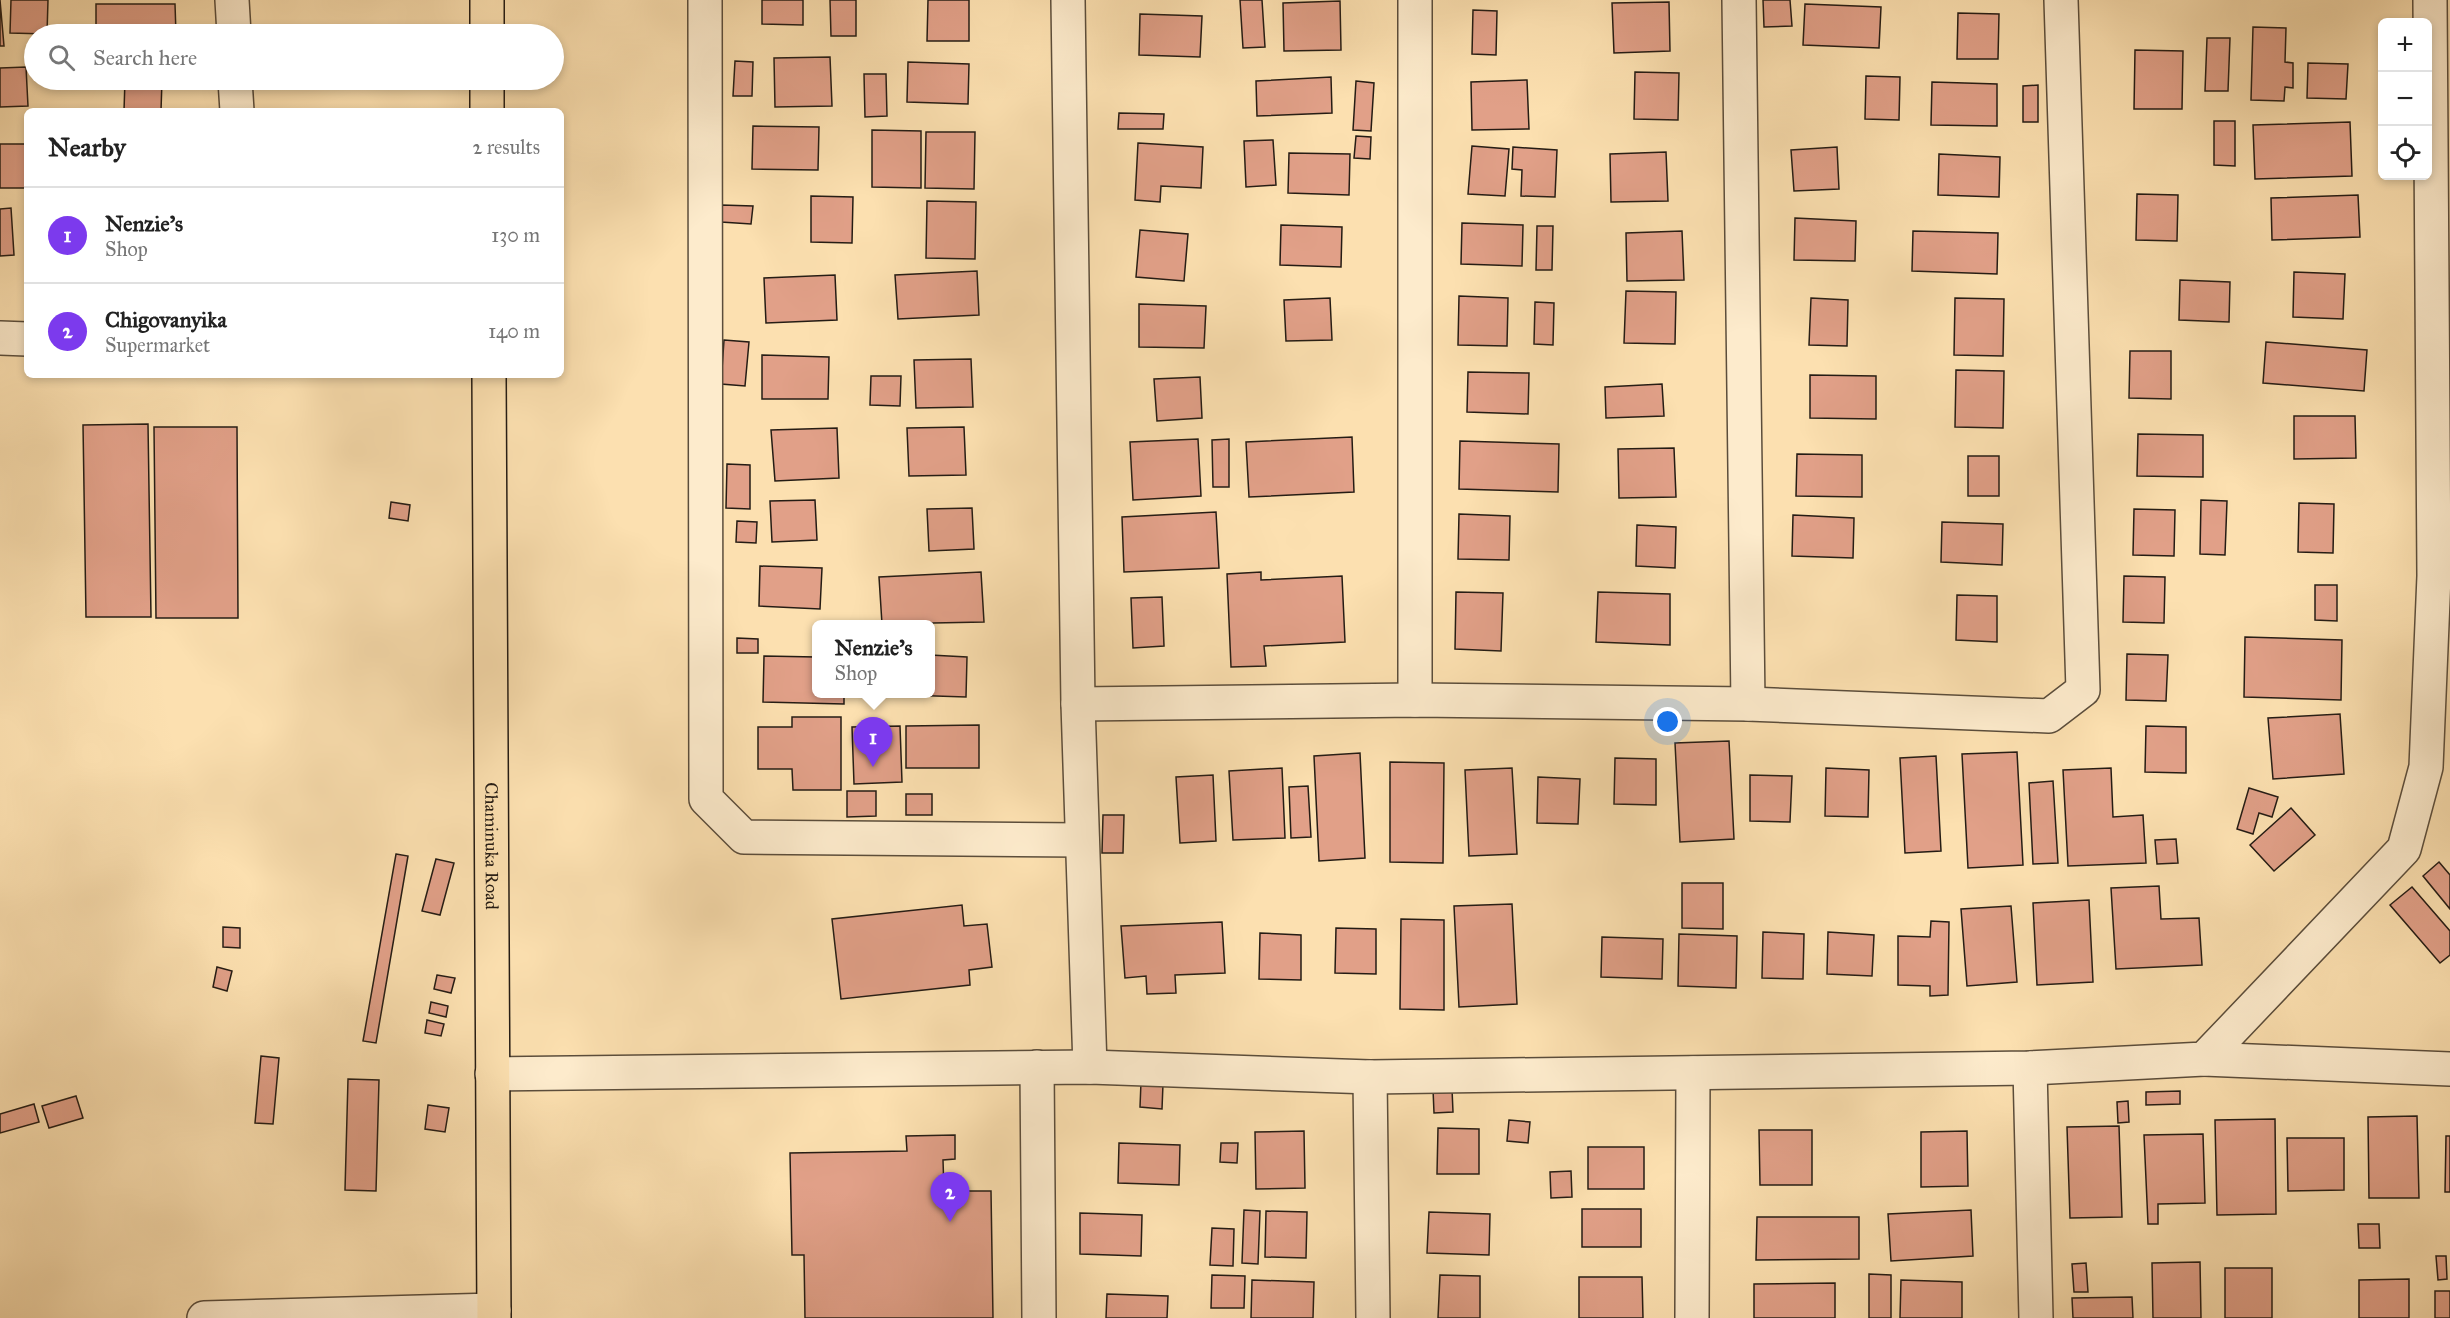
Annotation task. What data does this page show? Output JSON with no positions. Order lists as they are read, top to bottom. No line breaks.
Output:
{"streets":{"main road":["Chaminuka Road"]},"page":{"map_buttons":["+","−"],"search":"Search here","heading":["Nearby","2 results"],"list":[{"mark":"1","name":"Nenzie's","note":"Shop","value":"130 m"},{"mark":"2","name":"Chigovanyika","note":"Supermarket","value":"140 m"}],"popup":["Nenzie's","Shop"],"pins":["1","2"]}}
